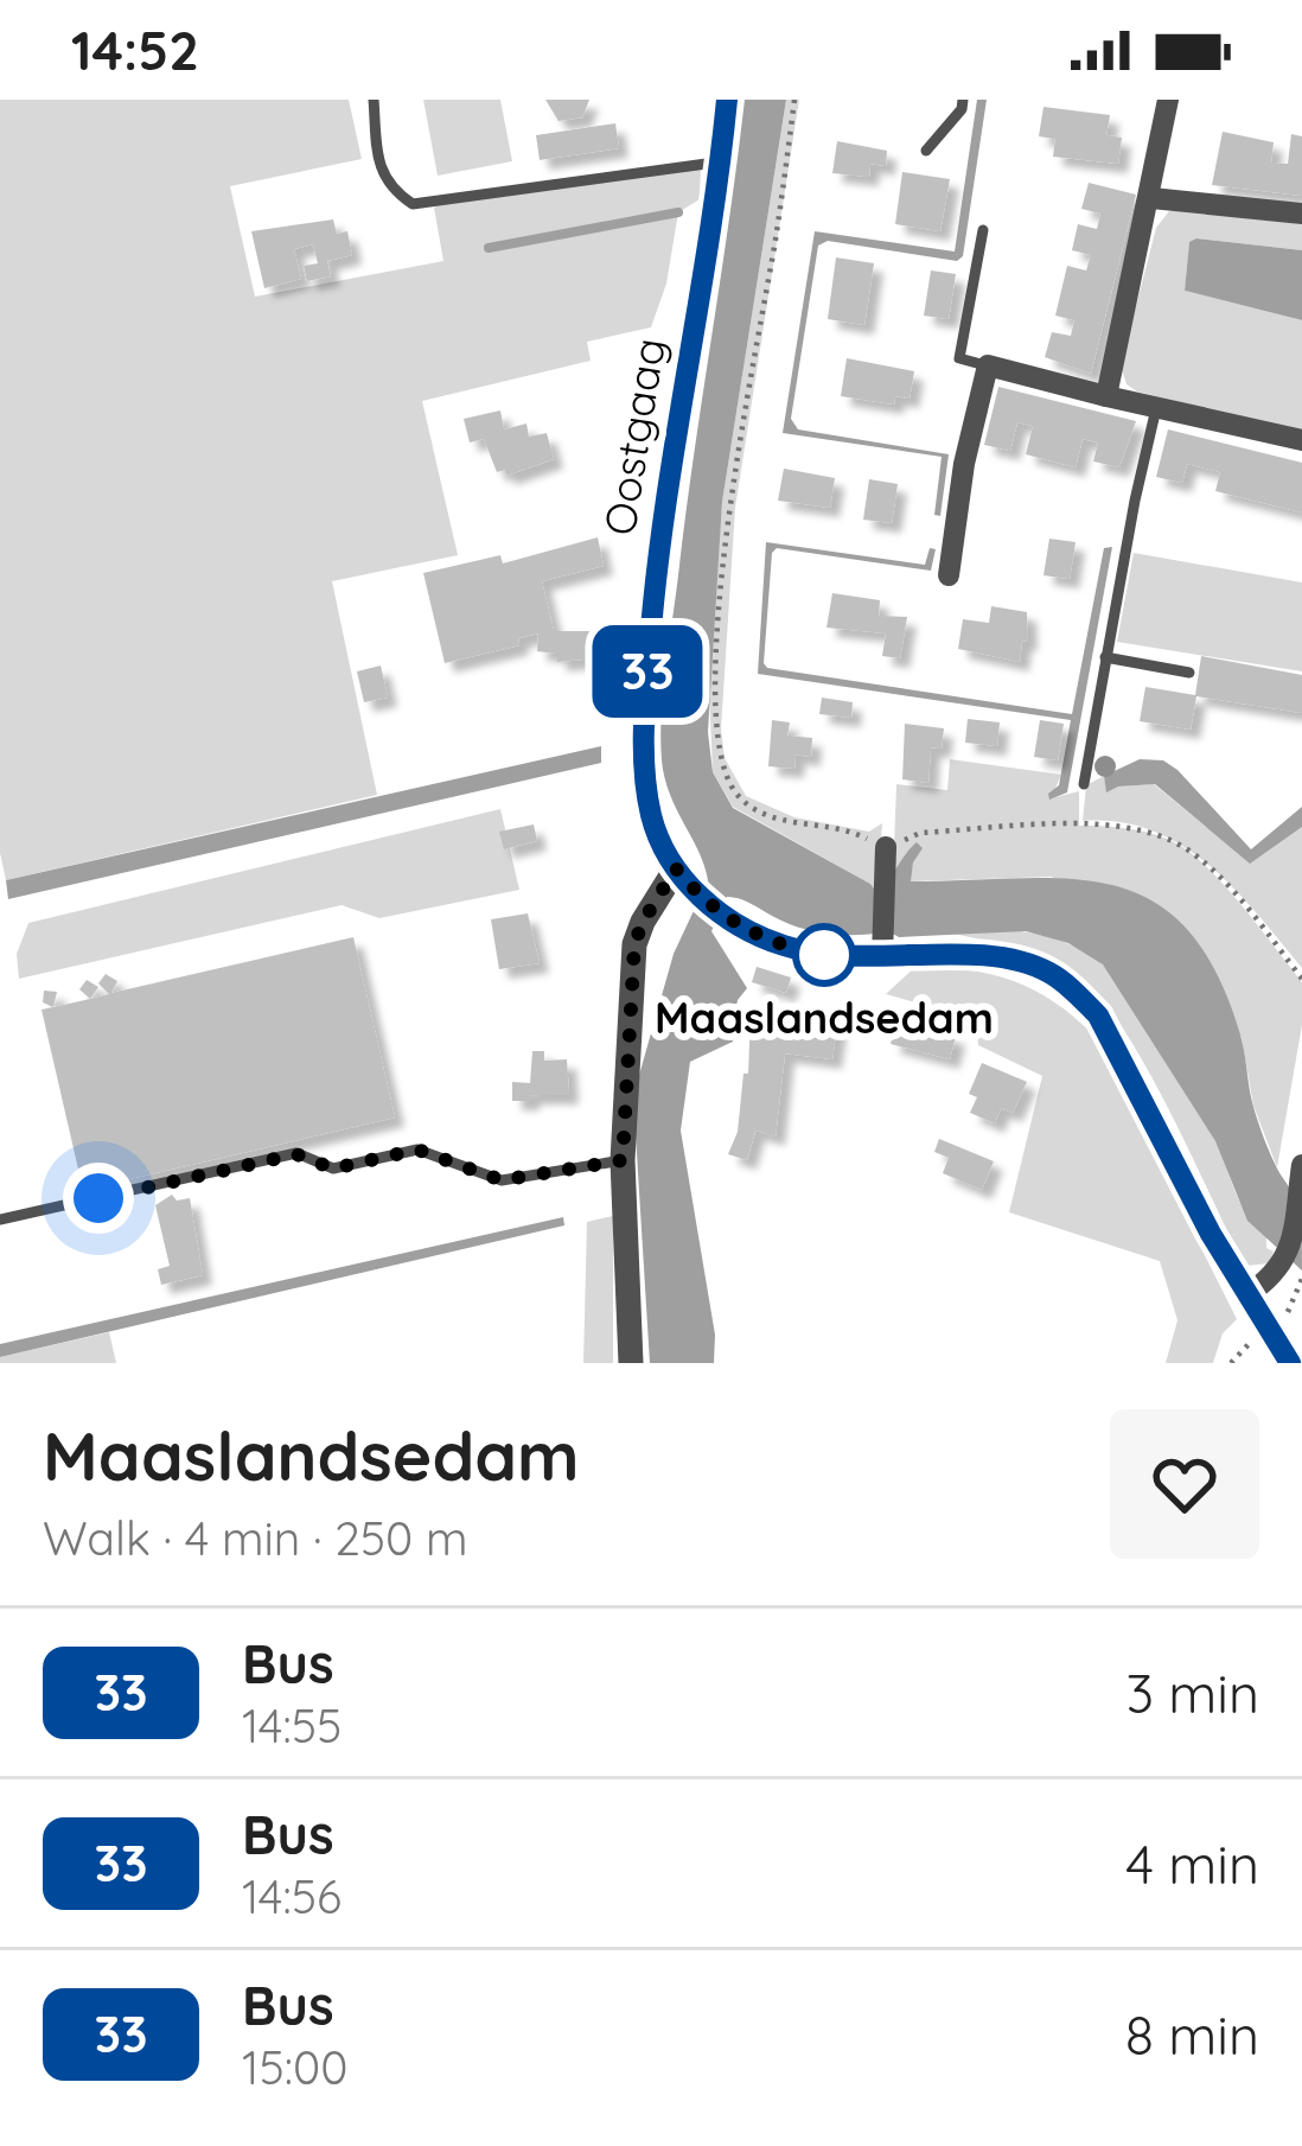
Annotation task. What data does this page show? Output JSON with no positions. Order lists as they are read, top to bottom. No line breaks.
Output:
{"streets":{"main road":["Oostgaag"]},"places":["Maaslandsedam"],"lines":["bus line 33"],"page":{"status":"14:52","on_map":"33","heading":["Maaslandsedam","Walk · 4 min · 250 m"],"list":[{"mark":"33","name":"Bus","note":"14:55","value":"3 min"},{"mark":"33","name":"Bus","note":"14:56","value":"4 min"},{"mark":"33","name":"Bus","note":"15:00","value":"8 min"}]}}
